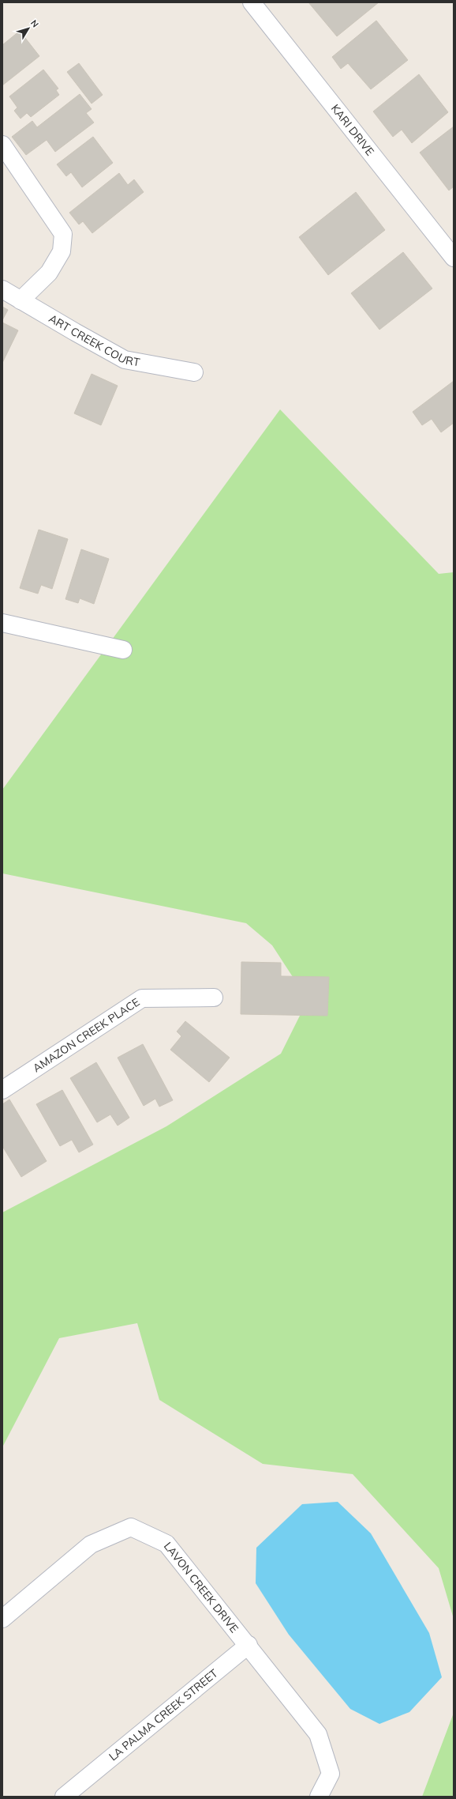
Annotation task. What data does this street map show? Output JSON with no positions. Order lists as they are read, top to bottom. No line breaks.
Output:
{"streets":{"street":["KARI DRIVE","ART CREEK COURT","AMAZON CREEK PLACE","LAVON CREEK DRIVE","LA PALMA CREEK STREET"]},"crossings":[["LAVON CREEK DRIVE","LA PALMA CREEK STREET"]],"north":"top right"}
